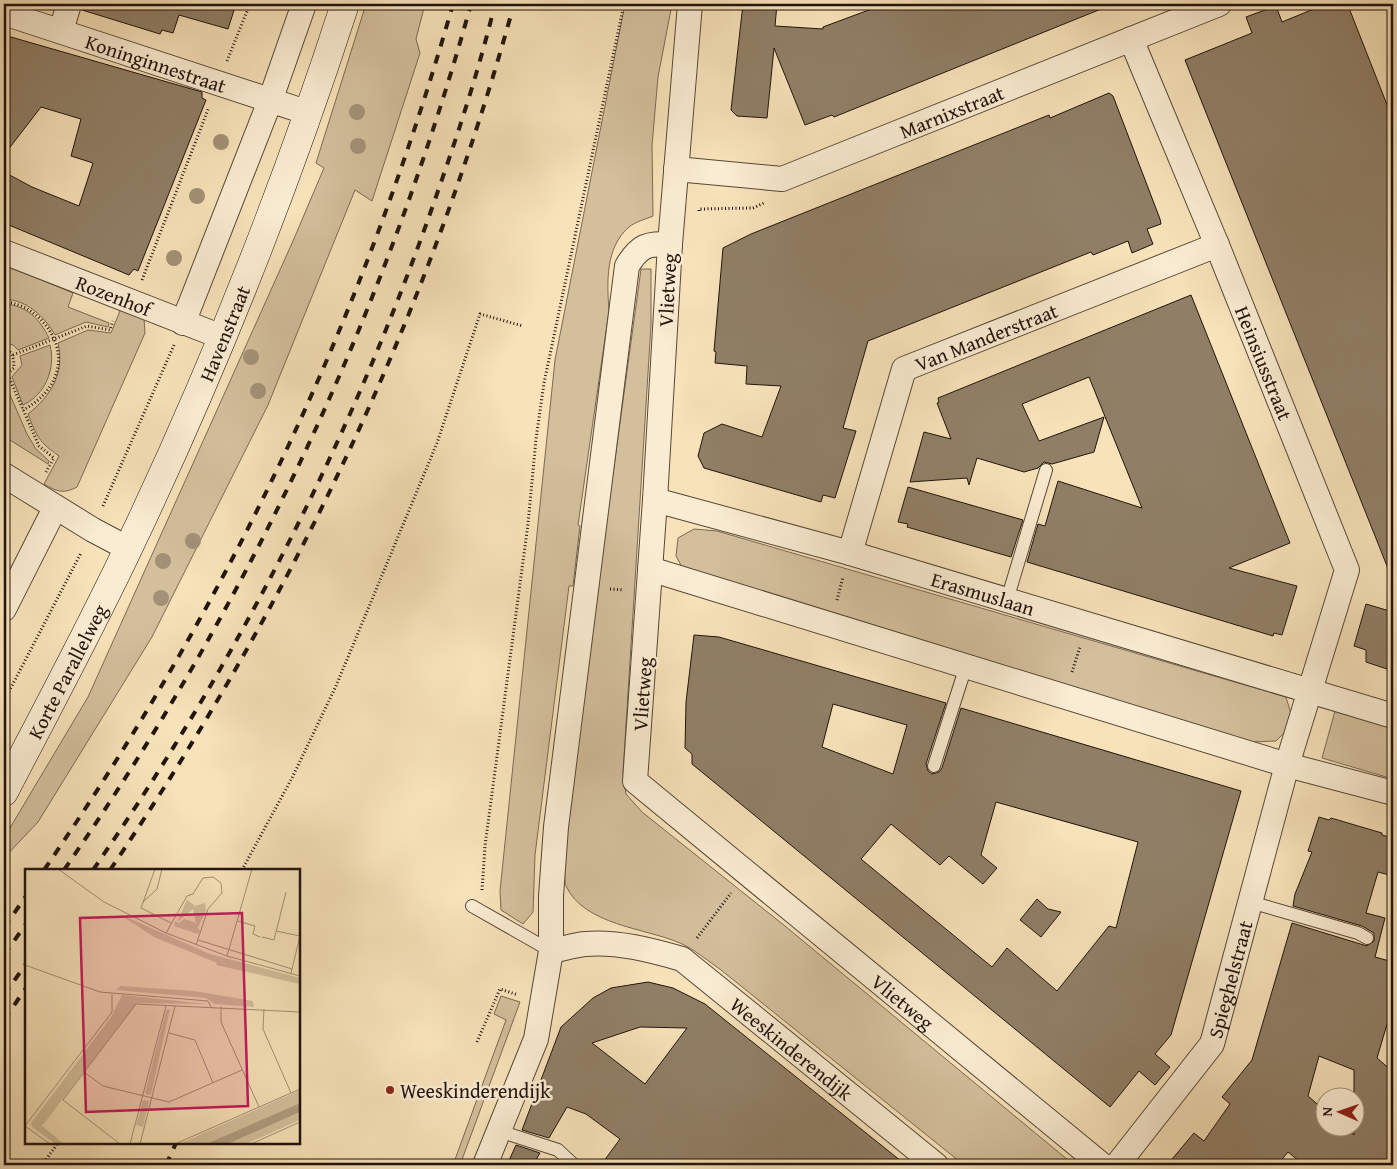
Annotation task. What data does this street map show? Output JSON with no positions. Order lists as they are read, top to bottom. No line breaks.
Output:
{"streets":{"main road":["Havenstraat","Korte Parallelweg"],"street":["Koninginnestraat","Marnixstraat","Vlietweg","Rozenhof","Van Manderstraat","Heinsiusstraat","Erasmuslaan","Spieghelstraat","Weeskinderendijk"]},"crossings":[["Koninginnestraat","Havenstraat"],["Marnixstraat","Vlietweg"],["Marnixstraat","Heinsiusstraat"],["Vlietweg","Erasmuslaan"],["Rozenhof","Havenstraat"],["Havenstraat","Korte Parallelweg"],["Van Manderstraat","Heinsiusstraat"],["Van Manderstraat","Erasmuslaan"],["Heinsiusstraat","Erasmuslaan"]],"places":["Weeskinderendijk"],"north":"left"}
